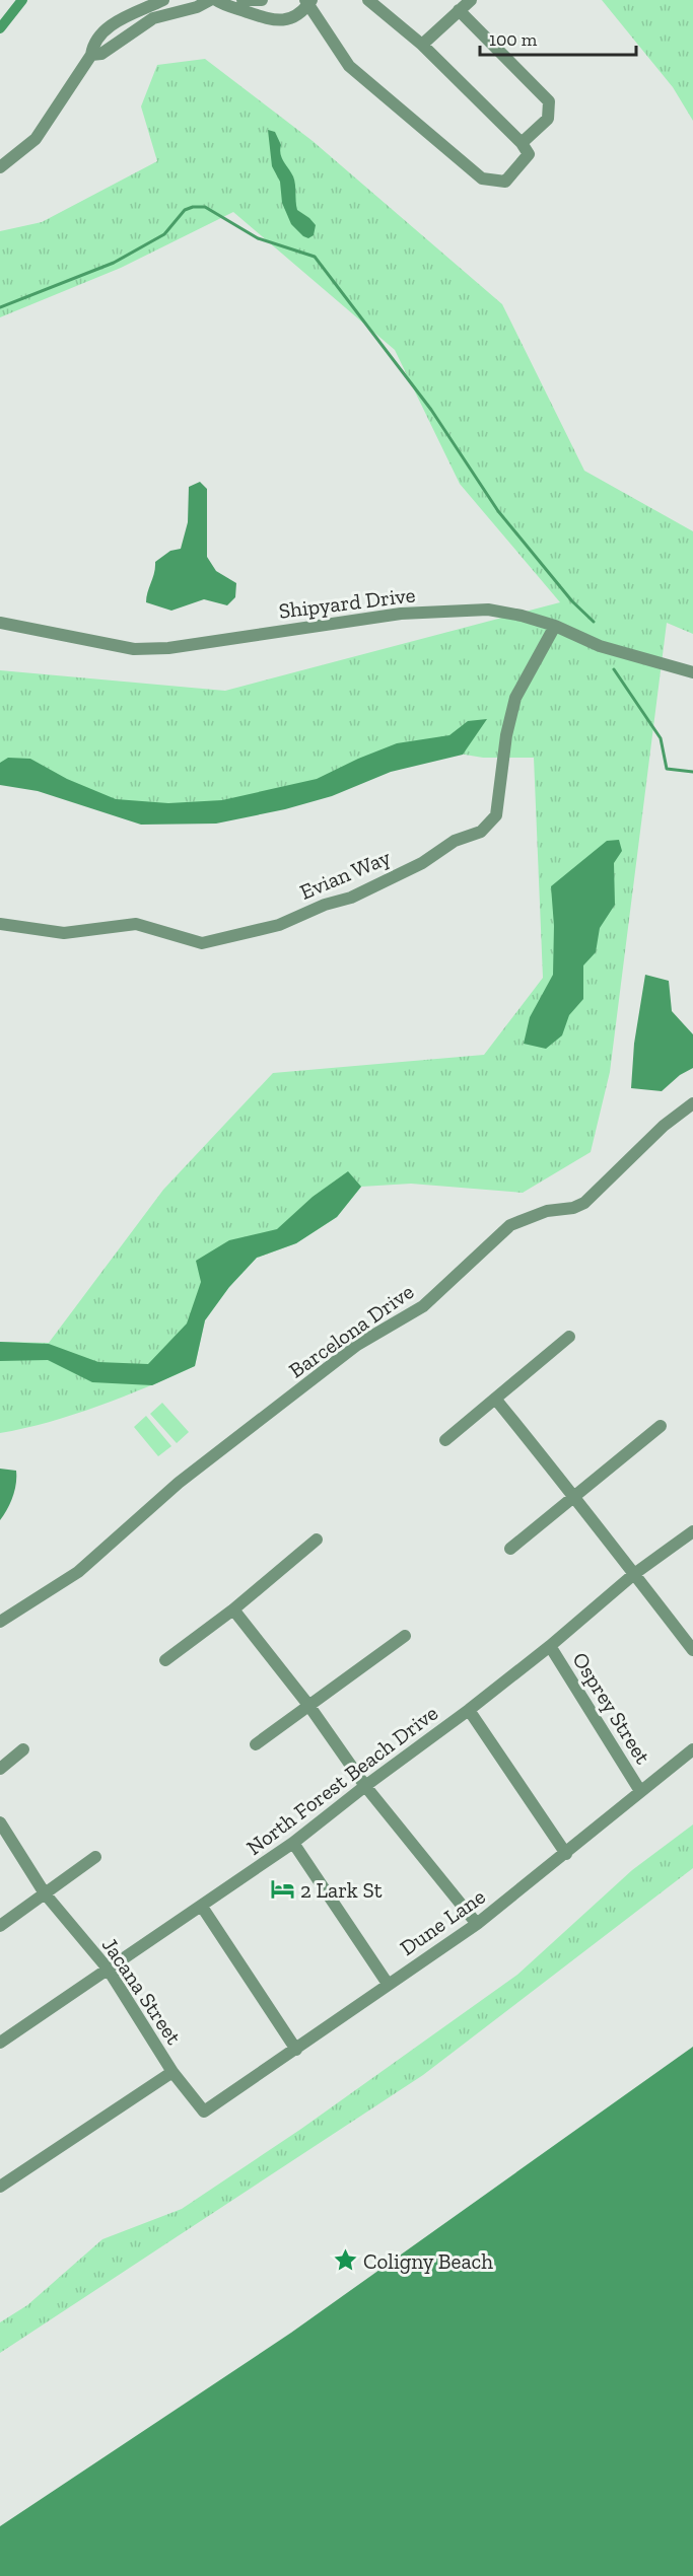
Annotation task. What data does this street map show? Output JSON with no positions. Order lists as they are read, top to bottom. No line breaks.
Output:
{"streets":{"street":["Shipyard Drive","Evian Way","Barcelona Drive","Osprey Street","North Forest Beach Drive","Dune Lane","Jacana Street"]},"crossings":[["Shipyard Drive","Evian Way"],["Osprey Street","North Forest Beach Drive"],["Osprey Street","Dune Lane"],["North Forest Beach Drive","Jacana Street"],["Dune Lane","Jacana Street"]],"places":{"hotel":["2 Lark St"],"place":["Coligny Beach"]},"scale_bar":"100 m"}
